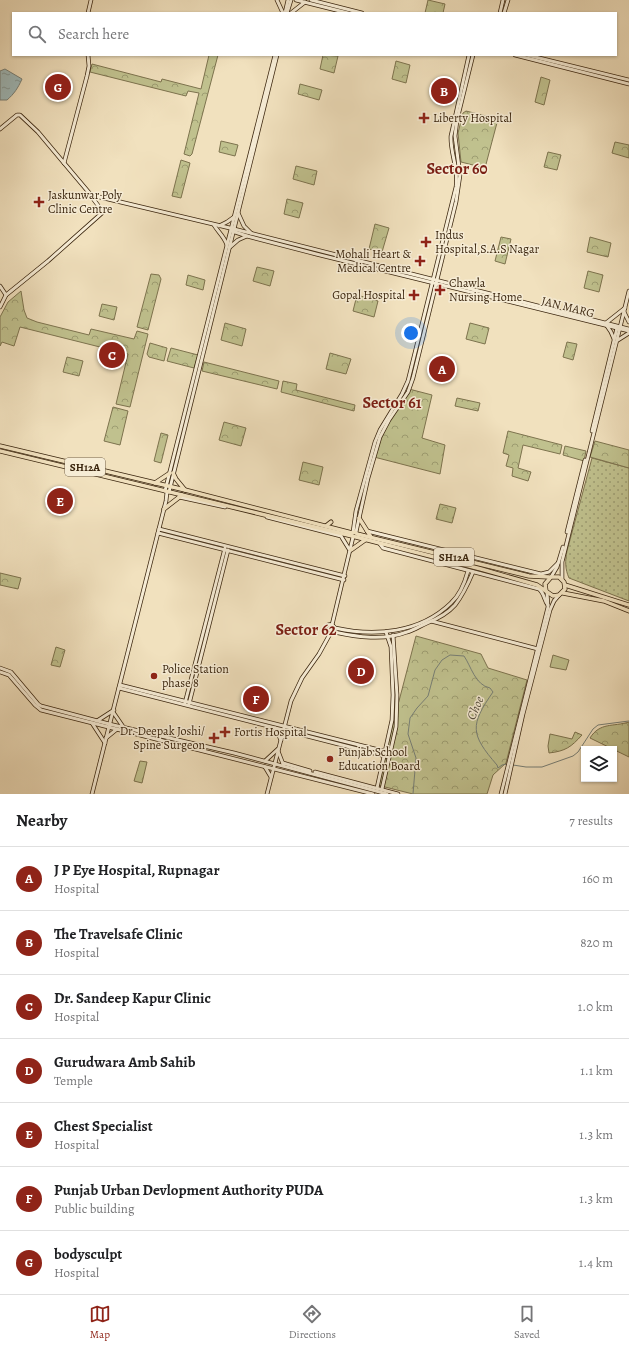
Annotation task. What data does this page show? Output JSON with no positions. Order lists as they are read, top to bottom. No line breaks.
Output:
{"streets":{"main road":["JAN MARG","SH12A"]},"districts":["Sector 60","Sector 61","Sector 62"],"water":["Choe"],"places":{"health":["Liberty Hospital","Jaskunwar Poly Clinic Centre","Indus Hospital,S.A.S Nagar","Mohali Heart & Medical Centre","Chawla Nursing Home","Gopal Hospital","Fortis Hospital","Dr. Deepak Joshi/ Spine Surgeon"],"other":["Police Station phase 8","Punjab School Education Board"]},"page":{"search":"Search here","pins":["G","B","C","A","E","D","F"],"heading":["Nearby","7 results"],"list":[{"mark":"A","name":"J P Eye Hospital, Rupnagar","note":"Hospital","value":"160 m"},{"mark":"B","name":"The Travelsafe Clinic","note":"Hospital","value":"820 m"},{"mark":"C","name":"Dr. Sandeep Kapur Clinic","note":"Hospital","value":"1.0 km"},{"mark":"D","name":"Gurudwara Amb Sahib","note":"Temple","value":"1.1 km"},{"mark":"E","name":"Chest Specialist","note":"Hospital","value":"1.3 km"},{"mark":"F","name":"Punjab Urban Devlopment Authority PUDA","note":"Public building","value":"1.3 km"},{"mark":"G","name":"bodysculpt","note":"Hospital","value":"1.4 km"}],"nav":["Map","Directions","Saved"]}}
